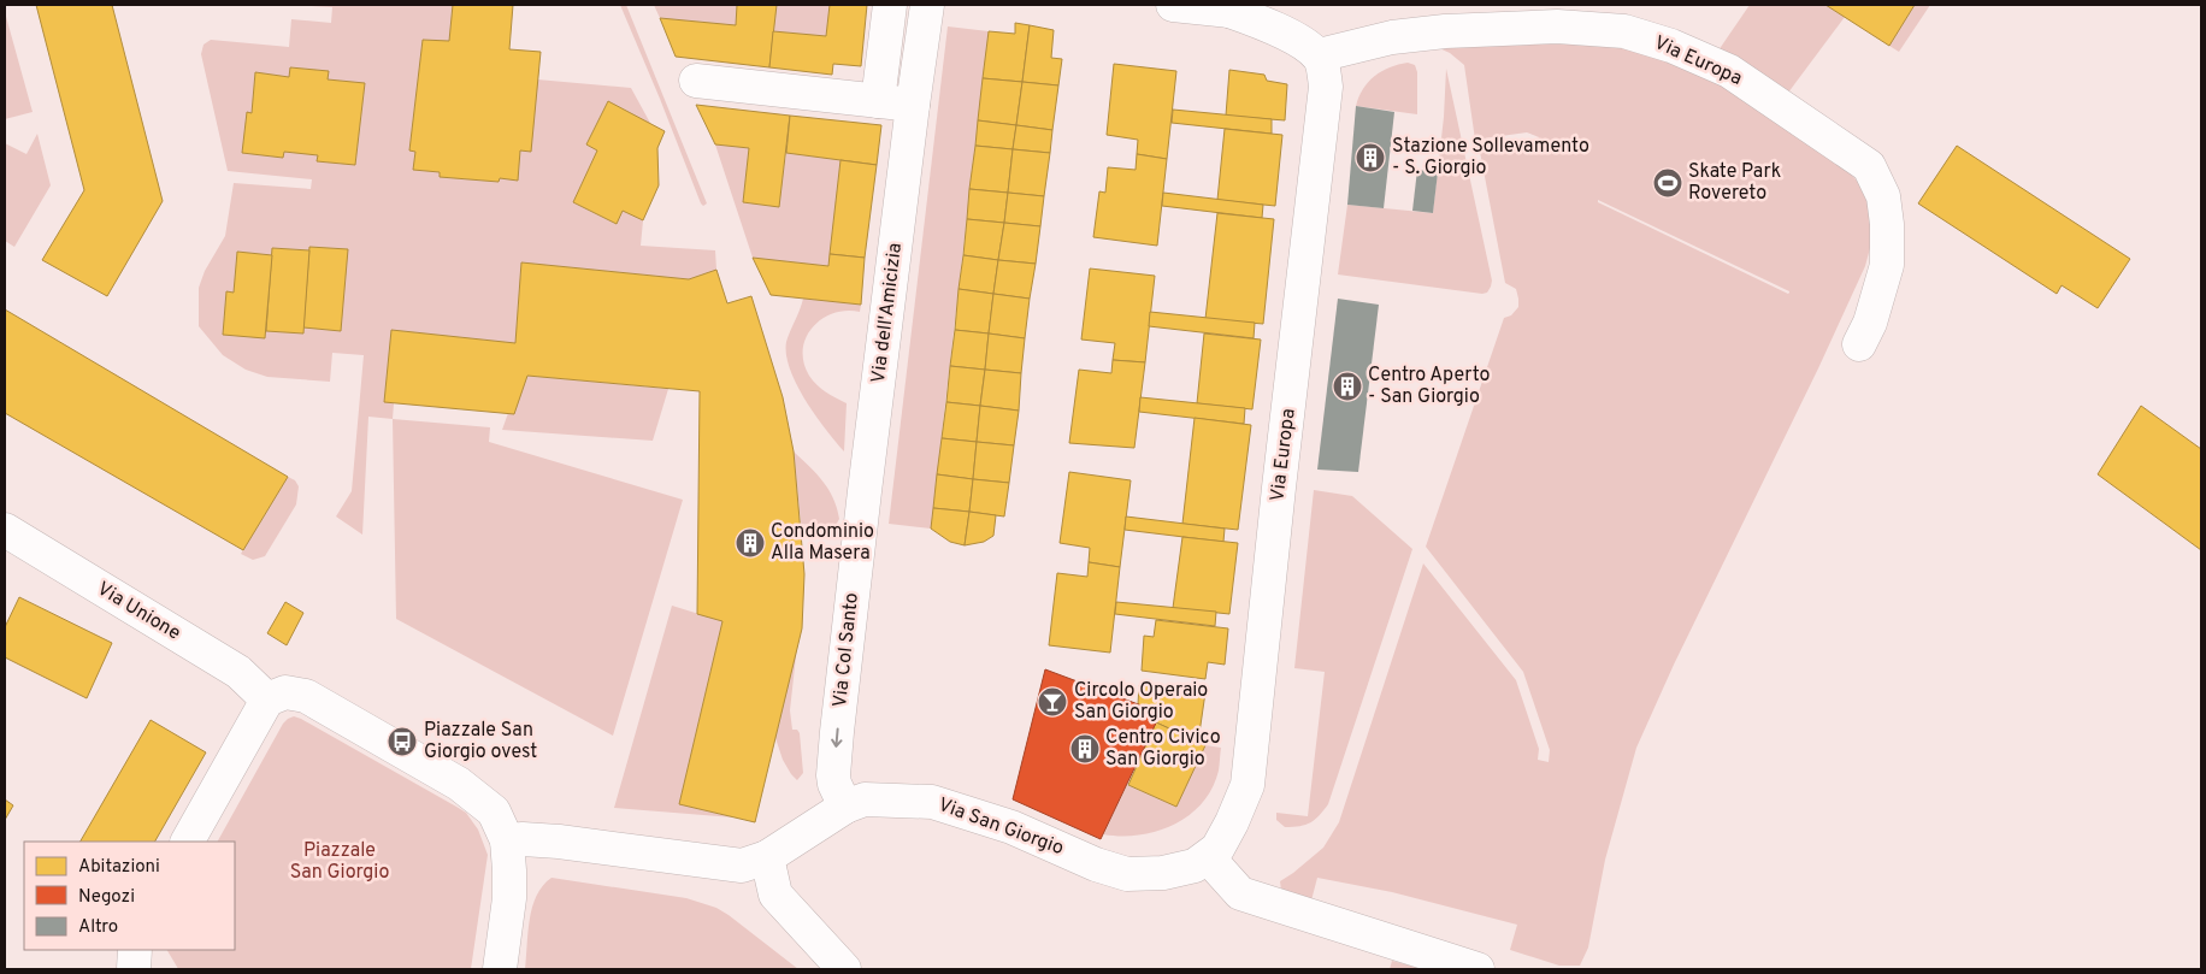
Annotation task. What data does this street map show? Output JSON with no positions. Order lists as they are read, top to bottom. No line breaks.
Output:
{"streets":{"street":["Via Europa","Via dell'Amicizia","Via Unione","Via Col Santo","Via San Giorgio"]},"crossings":[["Via Europa","Via San Giorgio"],["Via dell'Amicizia","Via Col Santo"],["Via Col Santo","Via San Giorgio"]],"one_way":["Via Col Santo"],"parks":["Piazzale San Giorgio"],"places":{"building":["Stazione Sollevamento - S. Giorgio","Centro Aperto - San Giorgio","Condominio Alla Masera","Centro Civico San Giorgio"],"sports":["Skate Park Rovereto"],"bar":["Circolo Operaio San Giorgio"],"bus stop":["Piazzale San Giorgio ovest"]},"legend":["Abitazioni","Negozi","Altro"]}
